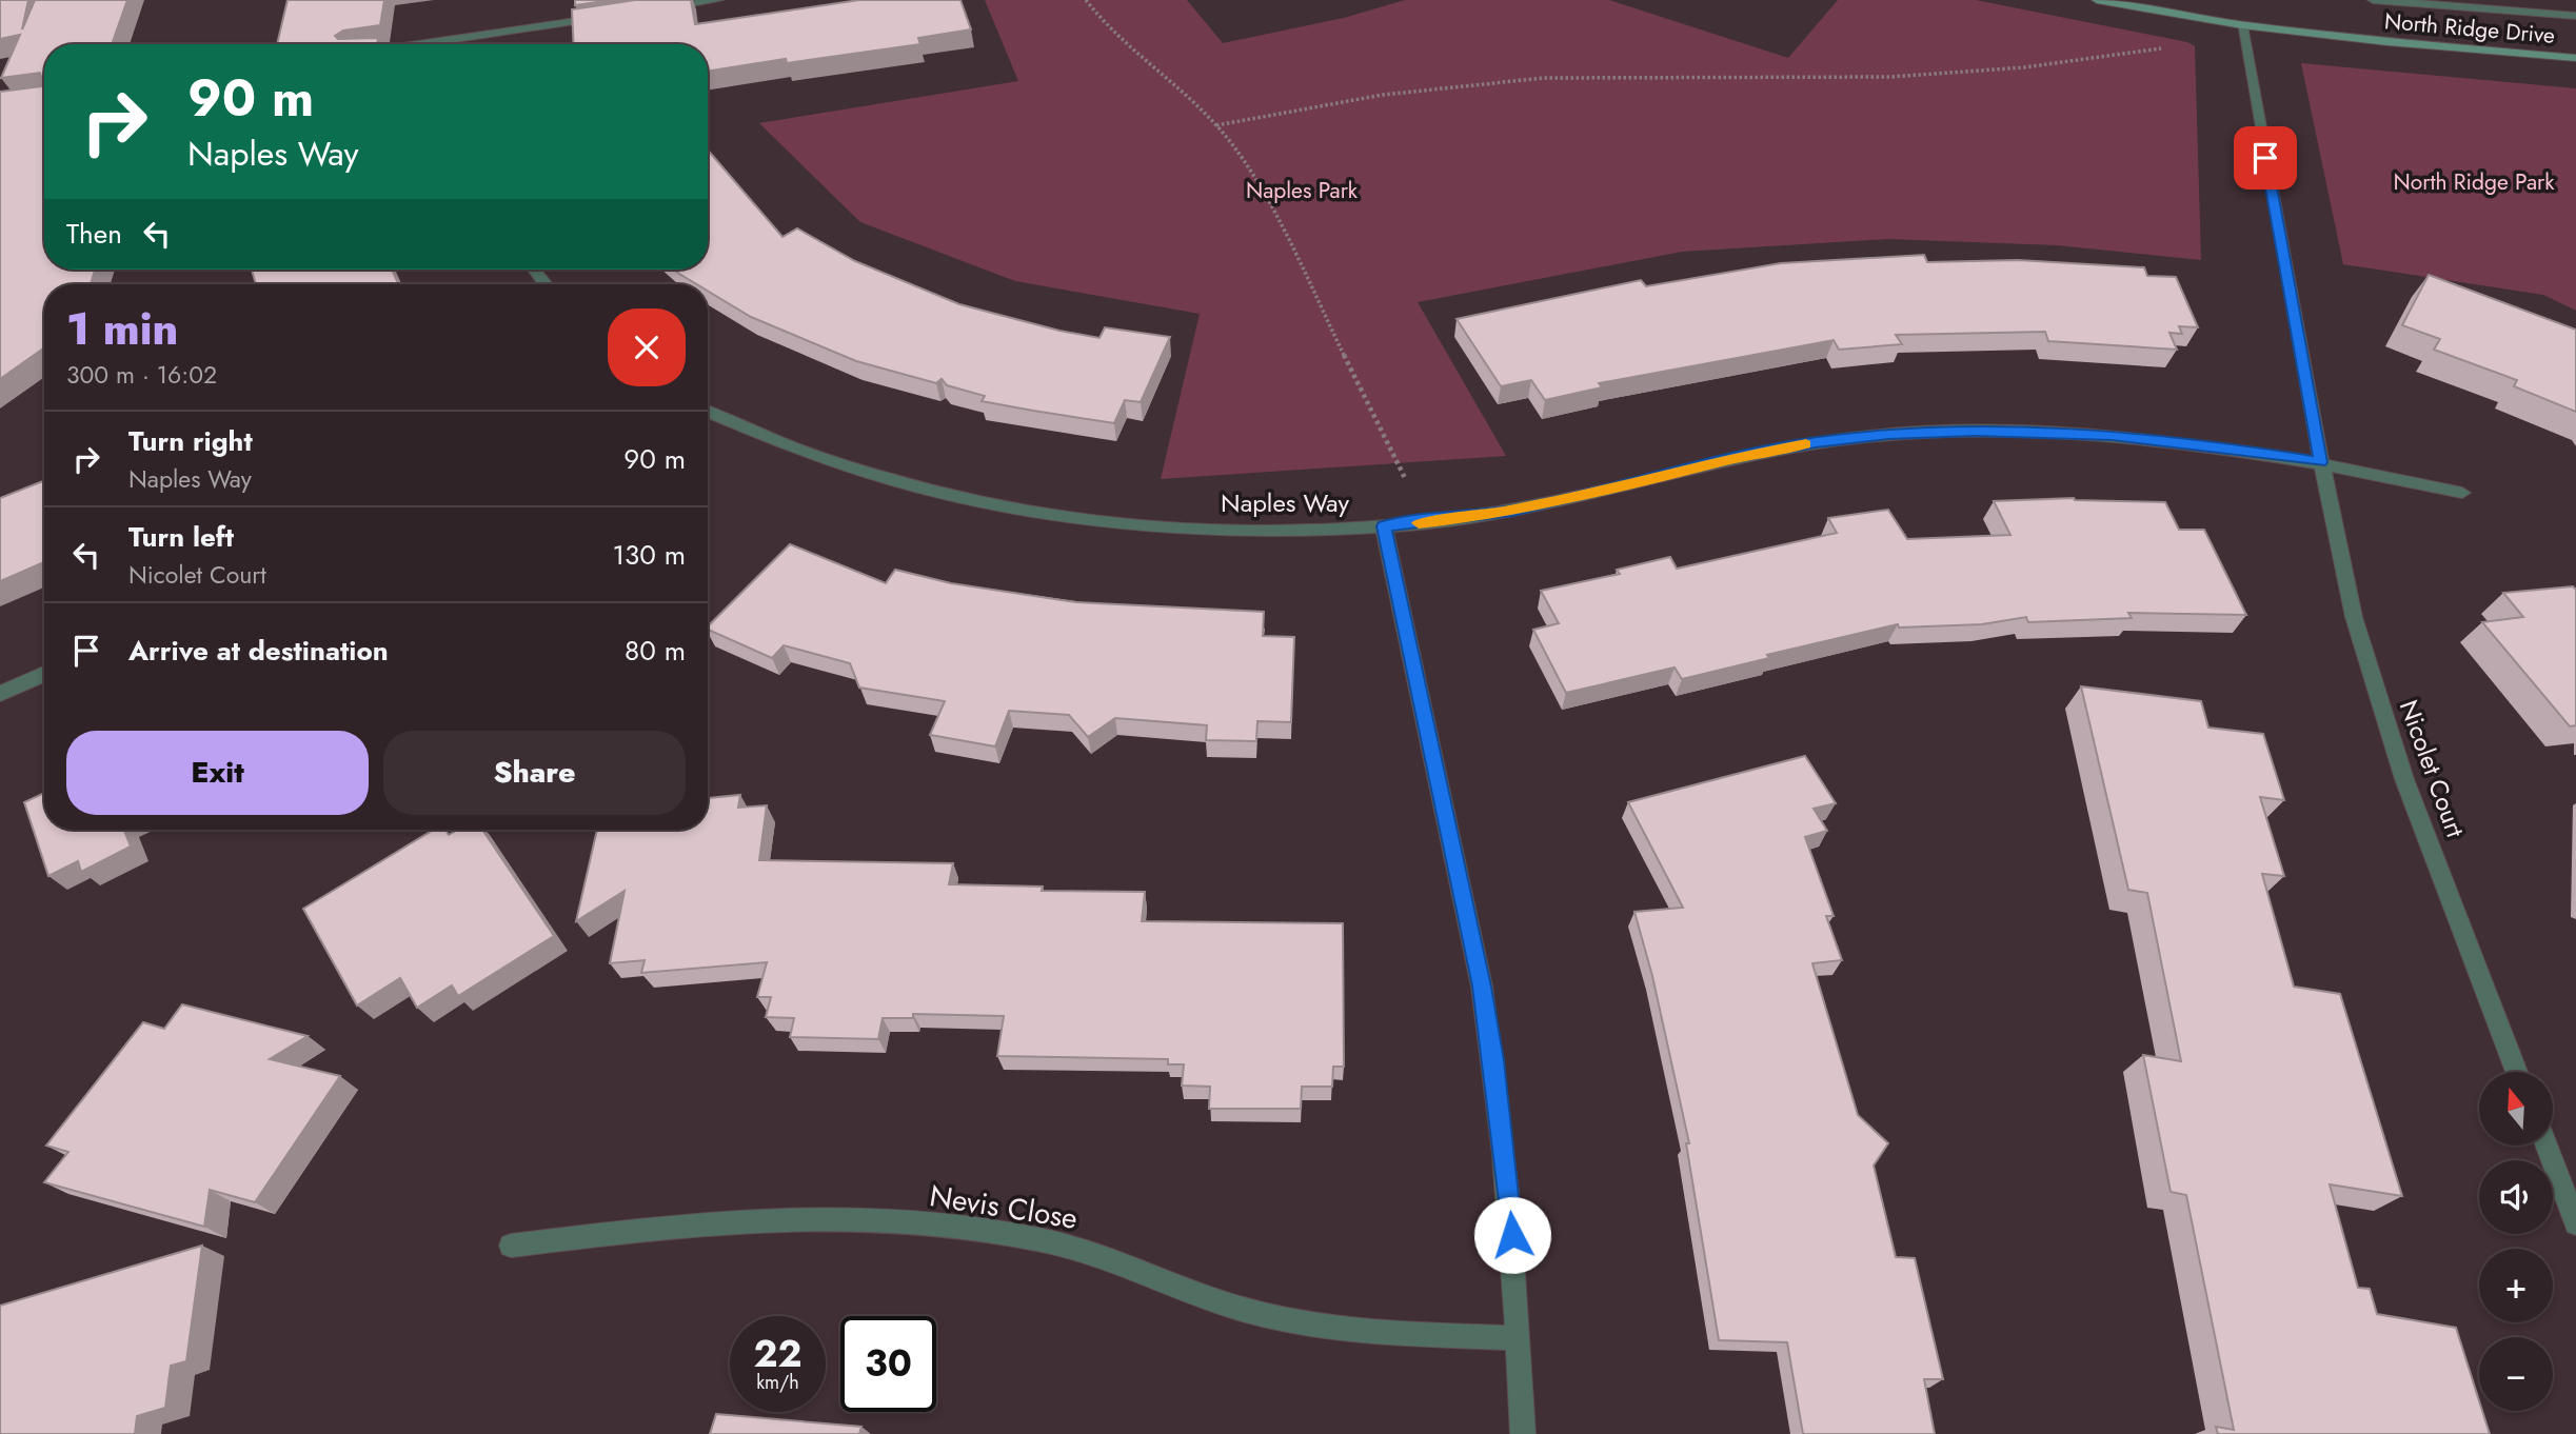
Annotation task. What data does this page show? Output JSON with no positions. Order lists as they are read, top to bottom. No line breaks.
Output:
{"streets":{"street":["North Ridge Drive","Naples Way","Nicolet Court","Nevis Close"]},"crossings":[["North Ridge Drive","Nicolet Court"],["Naples Way","Nicolet Court"]],"parks":["North Ridge Park","Naples Park"],"north":"top","page":{"turn":["90 m","Naples Way"],"then":"Then","heading":["1 min","300 m · 16:02"],"list":[{"name":"Turn right","note":"Naples Way","value":"90 m"},{"name":"Turn left","note":"Nicolet Court","value":"130 m"},{"name":"Arrive at destination","value":"80 m"}],"buttons":["Exit","Share"],"map_buttons":["+","−"],"speed":"22 km/h","limit":"30"}}
